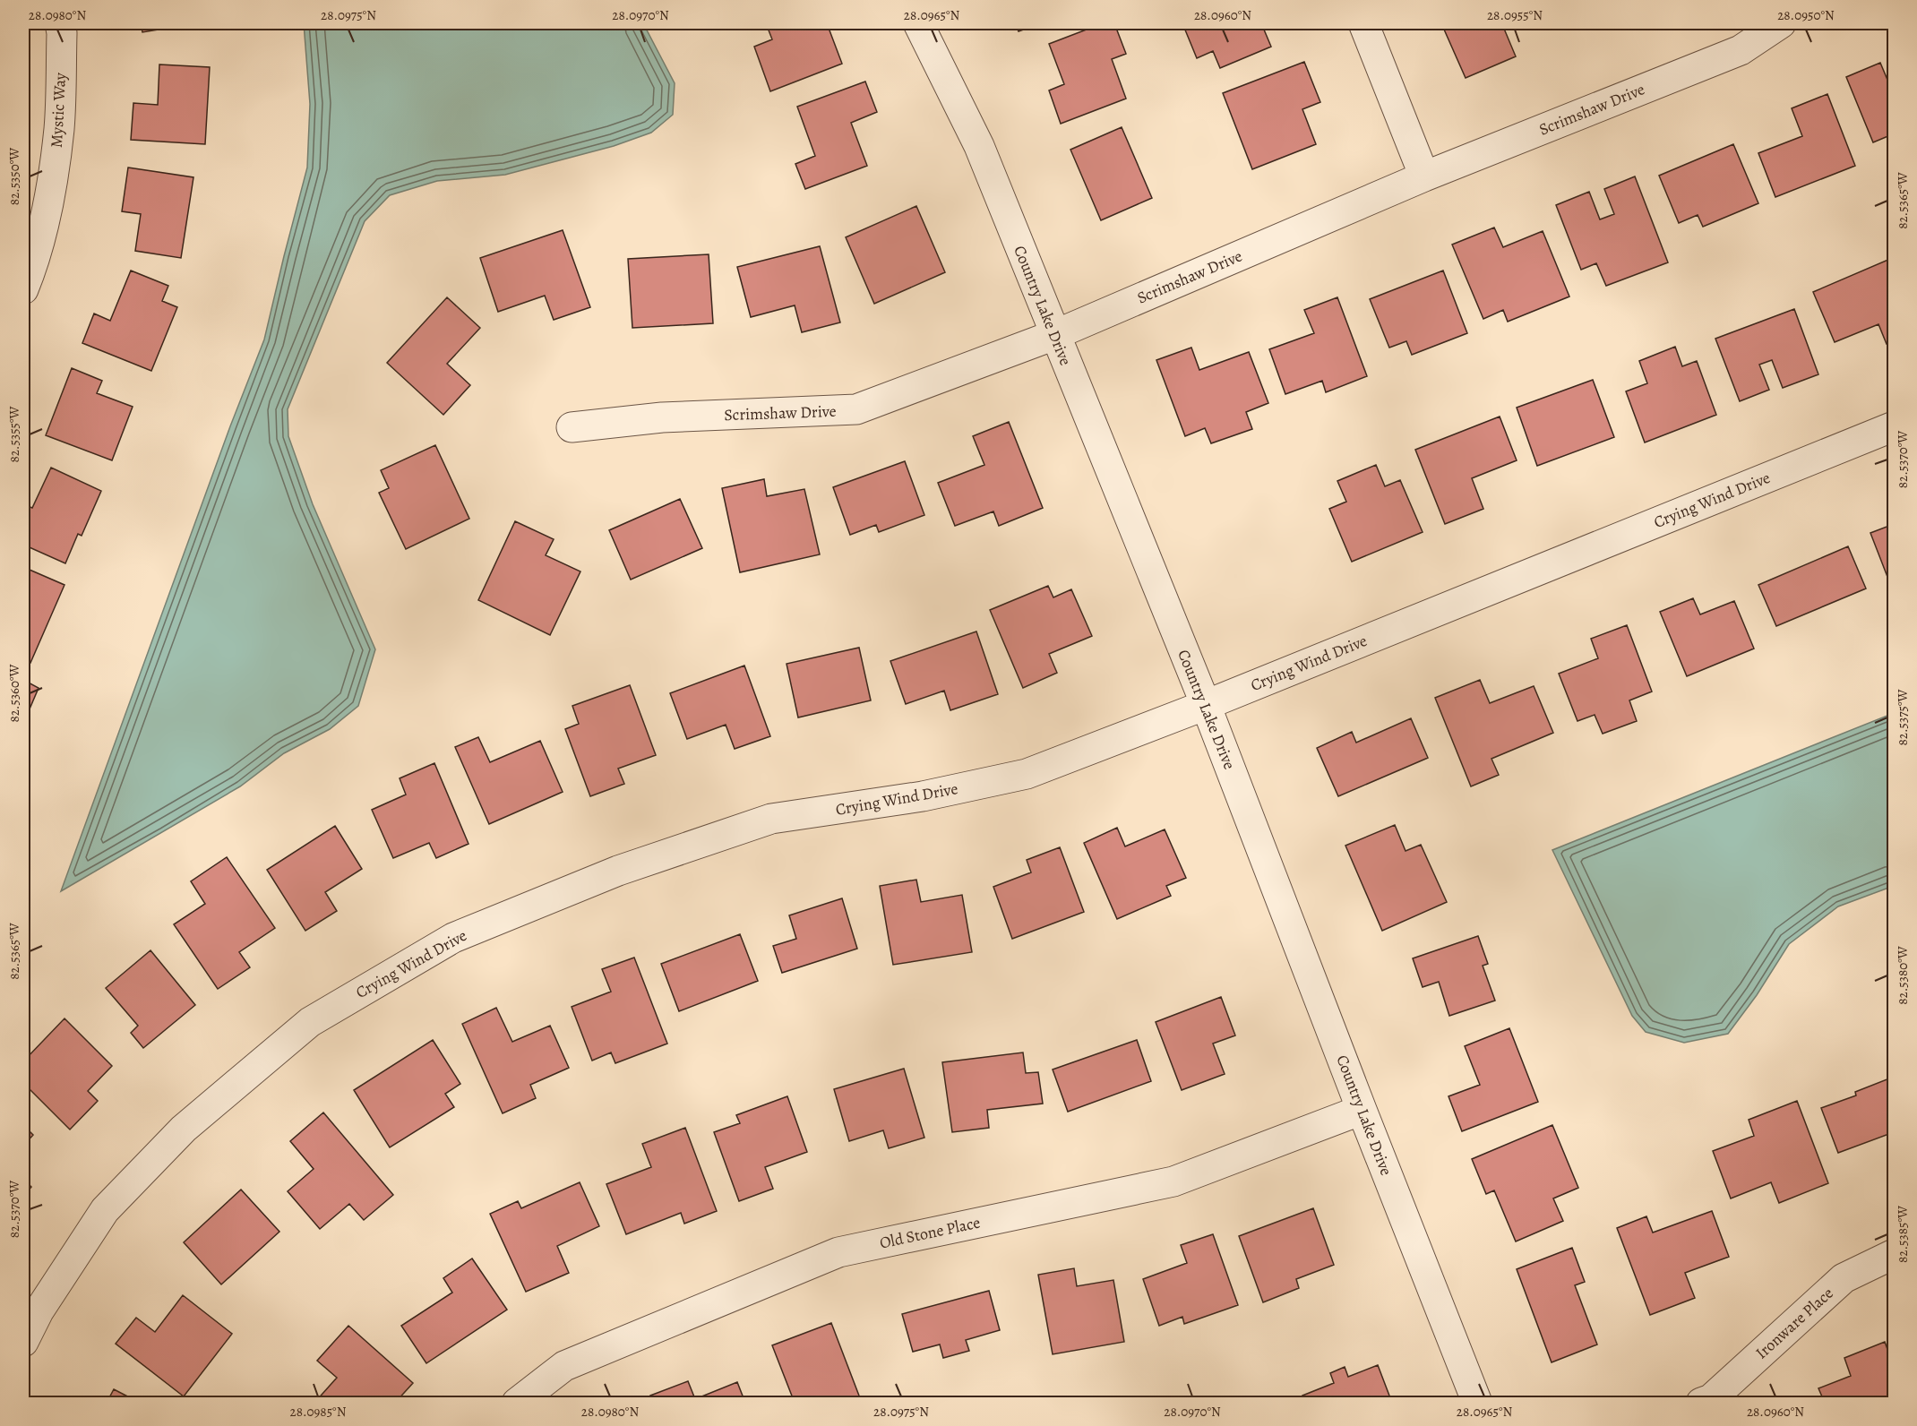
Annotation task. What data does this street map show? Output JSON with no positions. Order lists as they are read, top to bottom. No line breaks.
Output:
{"streets":{"street":["Scrimshaw Drive","Mystic Way","Country Lake Drive","Crying Wind Drive","Old Stone Place","Ironware Place"]},"crossings":[["Scrimshaw Drive","Country Lake Drive"],["Country Lake Drive","Crying Wind Drive"],["Country Lake Drive","Old Stone Place"]],"coordinates":["28.0980°N","28.0975°N","28.0970°N","28.0965°N","28.0960°N","28.0955°N","28.0950°N","82.5350°W","82.5365°W","82.5355°W","82.5370°W","82.5360°W","82.5375°W","82.5380°W","82.5385°W","28.0985°N"]}
